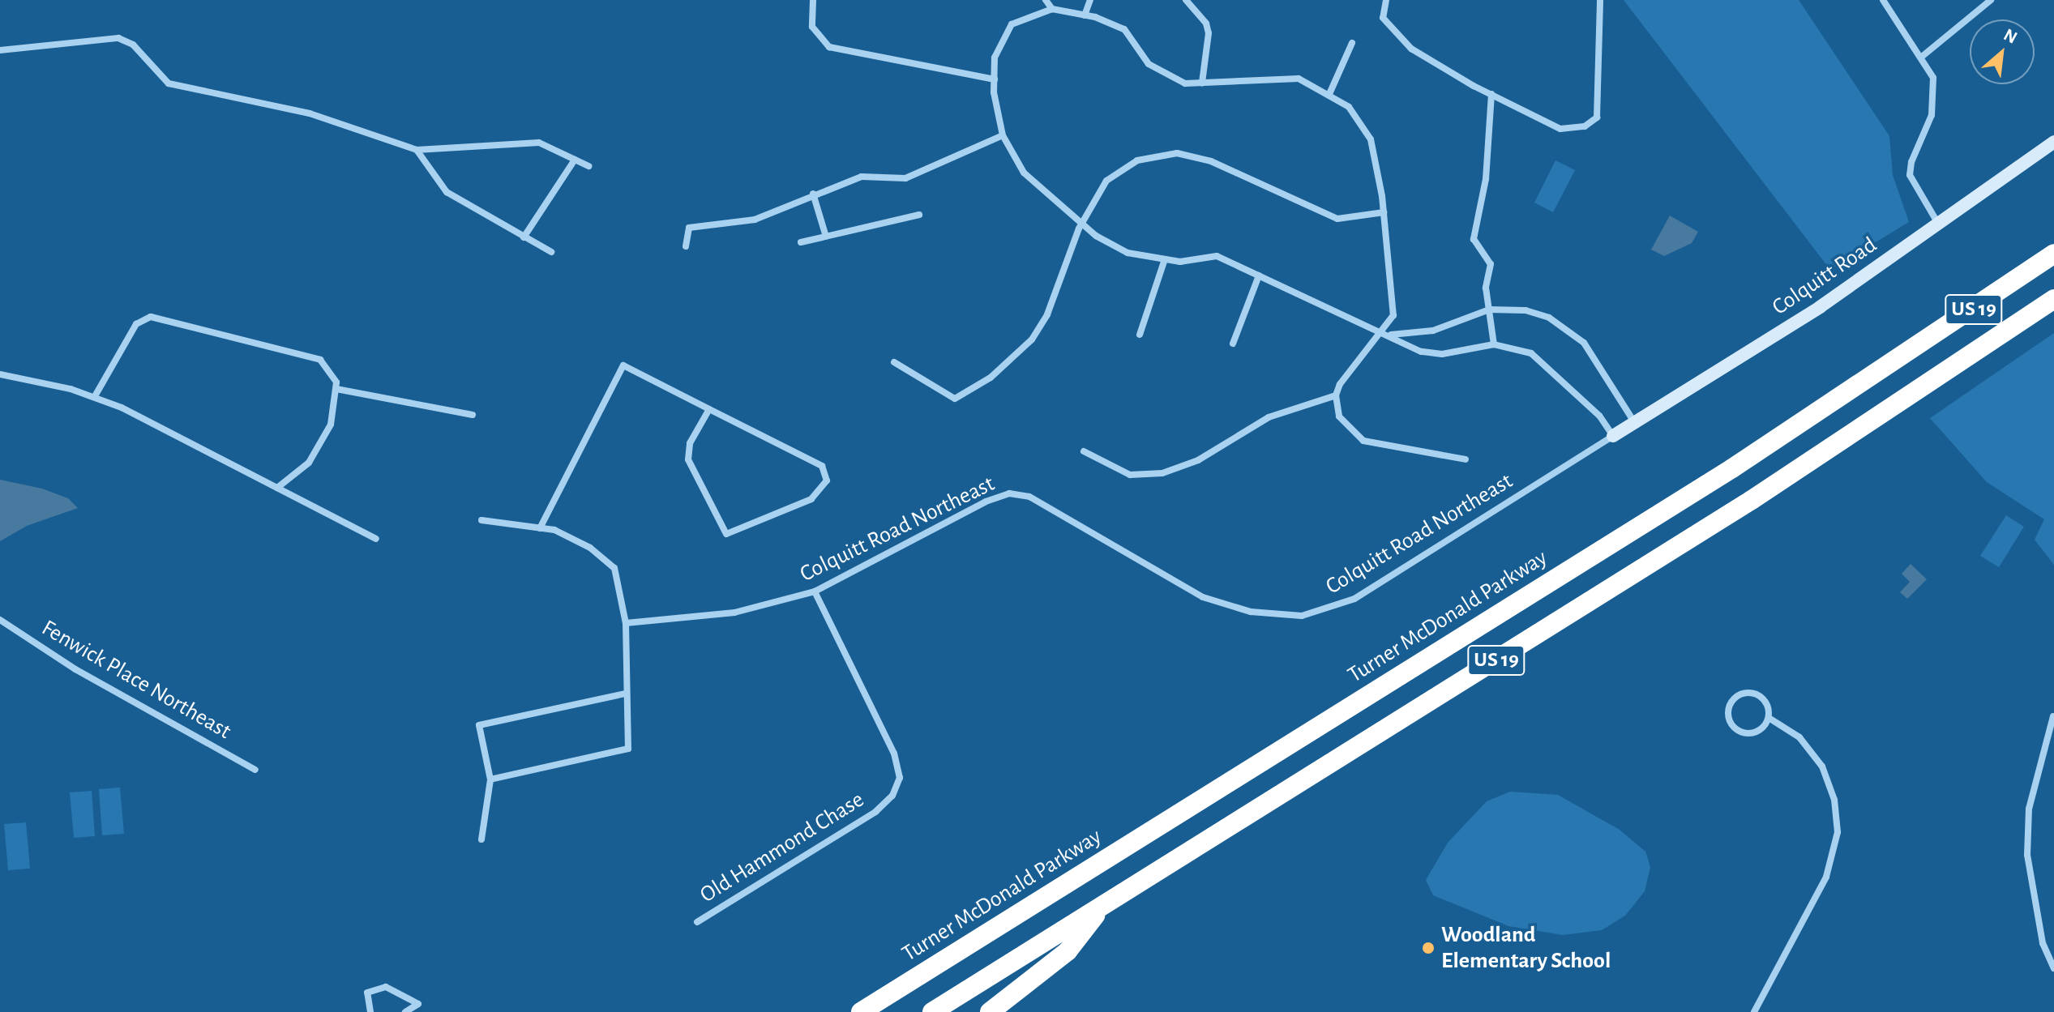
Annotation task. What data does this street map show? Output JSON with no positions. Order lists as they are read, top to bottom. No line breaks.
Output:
{"streets":{"highway":["US 19","Turner McDonald Parkway"],"street":["Colquitt Road","Colquitt Road Northeast","Fenwick Place Northeast","Old Hammond Chase"]},"crossings":[["Colquitt Road","Colquitt Road Northeast"],["Colquitt Road Northeast","Old Hammond Chase"]],"places":["Woodland Elementary School"],"north":"top right"}
